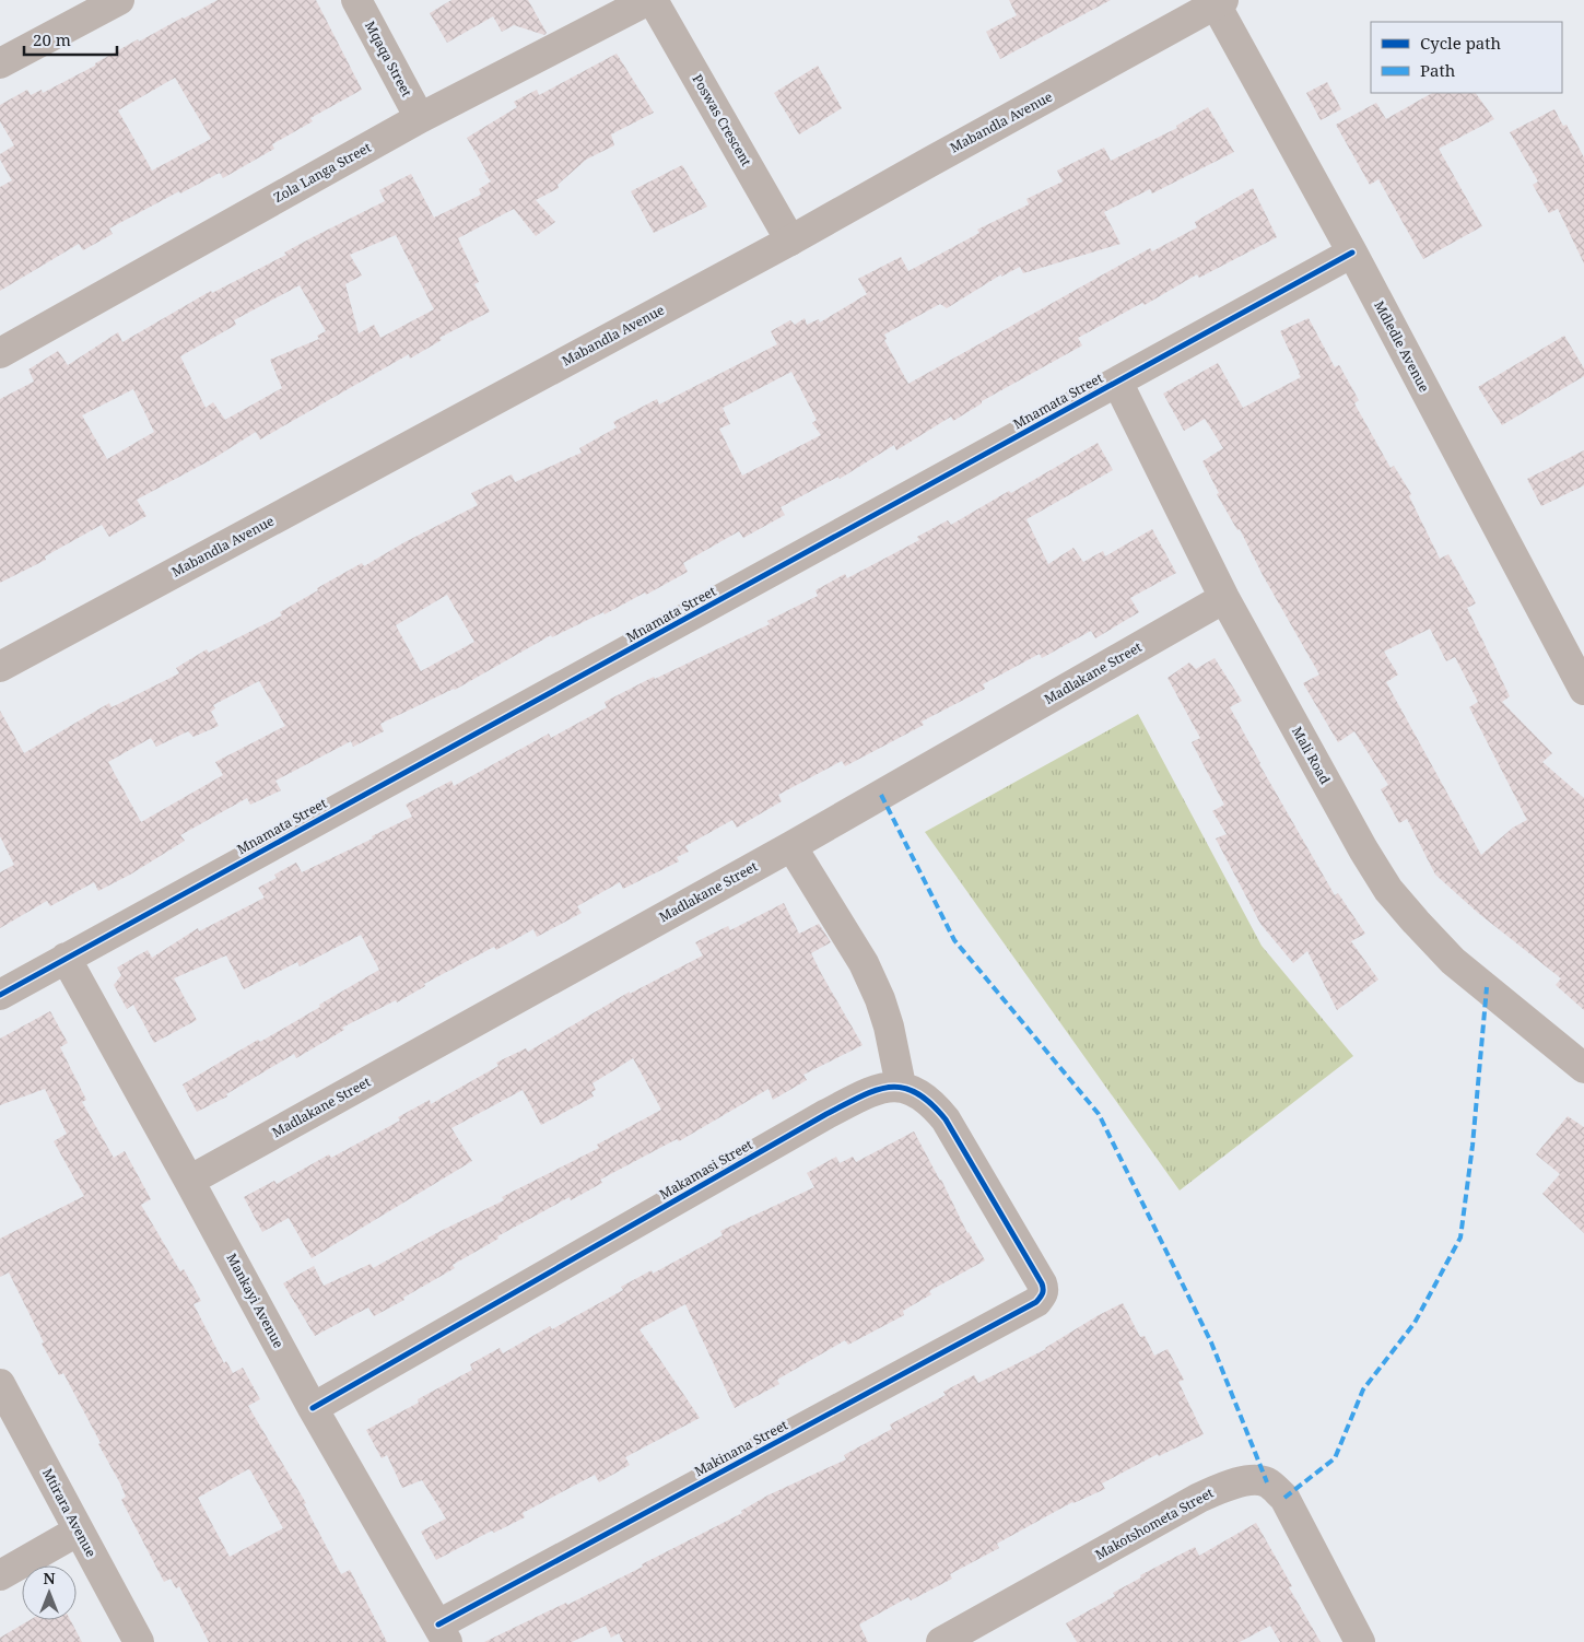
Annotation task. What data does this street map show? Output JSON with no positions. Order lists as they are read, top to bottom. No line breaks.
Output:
{"streets":{"street":["Mqaqa Street","Poswas Crescent","Mabandla Avenue","Zola Langa Street","Mdledle Avenue","Mnamata Street","Madlakane Street","Mali Road","Makamasi Street","Mankayi Avenue","Makinana Street","Mtirara Avenue","Makotshometa Street"]},"crossings":[["Mqaqa Street","Zola Langa Street"],["Poswas Crescent","Mabandla Avenue"],["Mabandla Avenue","Mdledle Avenue"],["Mdledle Avenue","Mnamata Street"],["Mnamata Street","Mali Road"],["Mnamata Street","Mankayi Avenue"],["Madlakane Street","Mali Road"],["Madlakane Street","Mankayi Avenue"],["Makamasi Street","Mankayi Avenue"],["Makamasi Street","Makinana Street"],["Mankayi Avenue","Makinana Street"]],"legend":["Cycle path","Path"],"scale_bar":"20 m","north":"top"}
